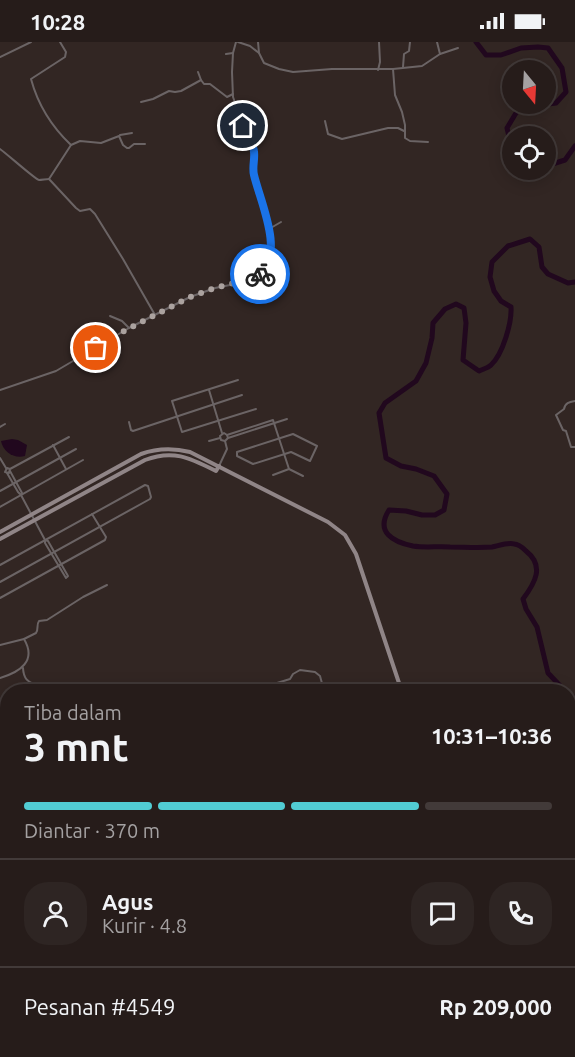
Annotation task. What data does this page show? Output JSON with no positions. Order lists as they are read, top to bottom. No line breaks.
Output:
{"north":"bottom","page":{"status":"10:28","heading":["3 mnt","Tiba dalam","10:31–10:36"],"panel":["Agus","Kurir · 4.8","Pesanan #4549","Rp 209,000"],"bar":"Diantar · 370 m"}}
